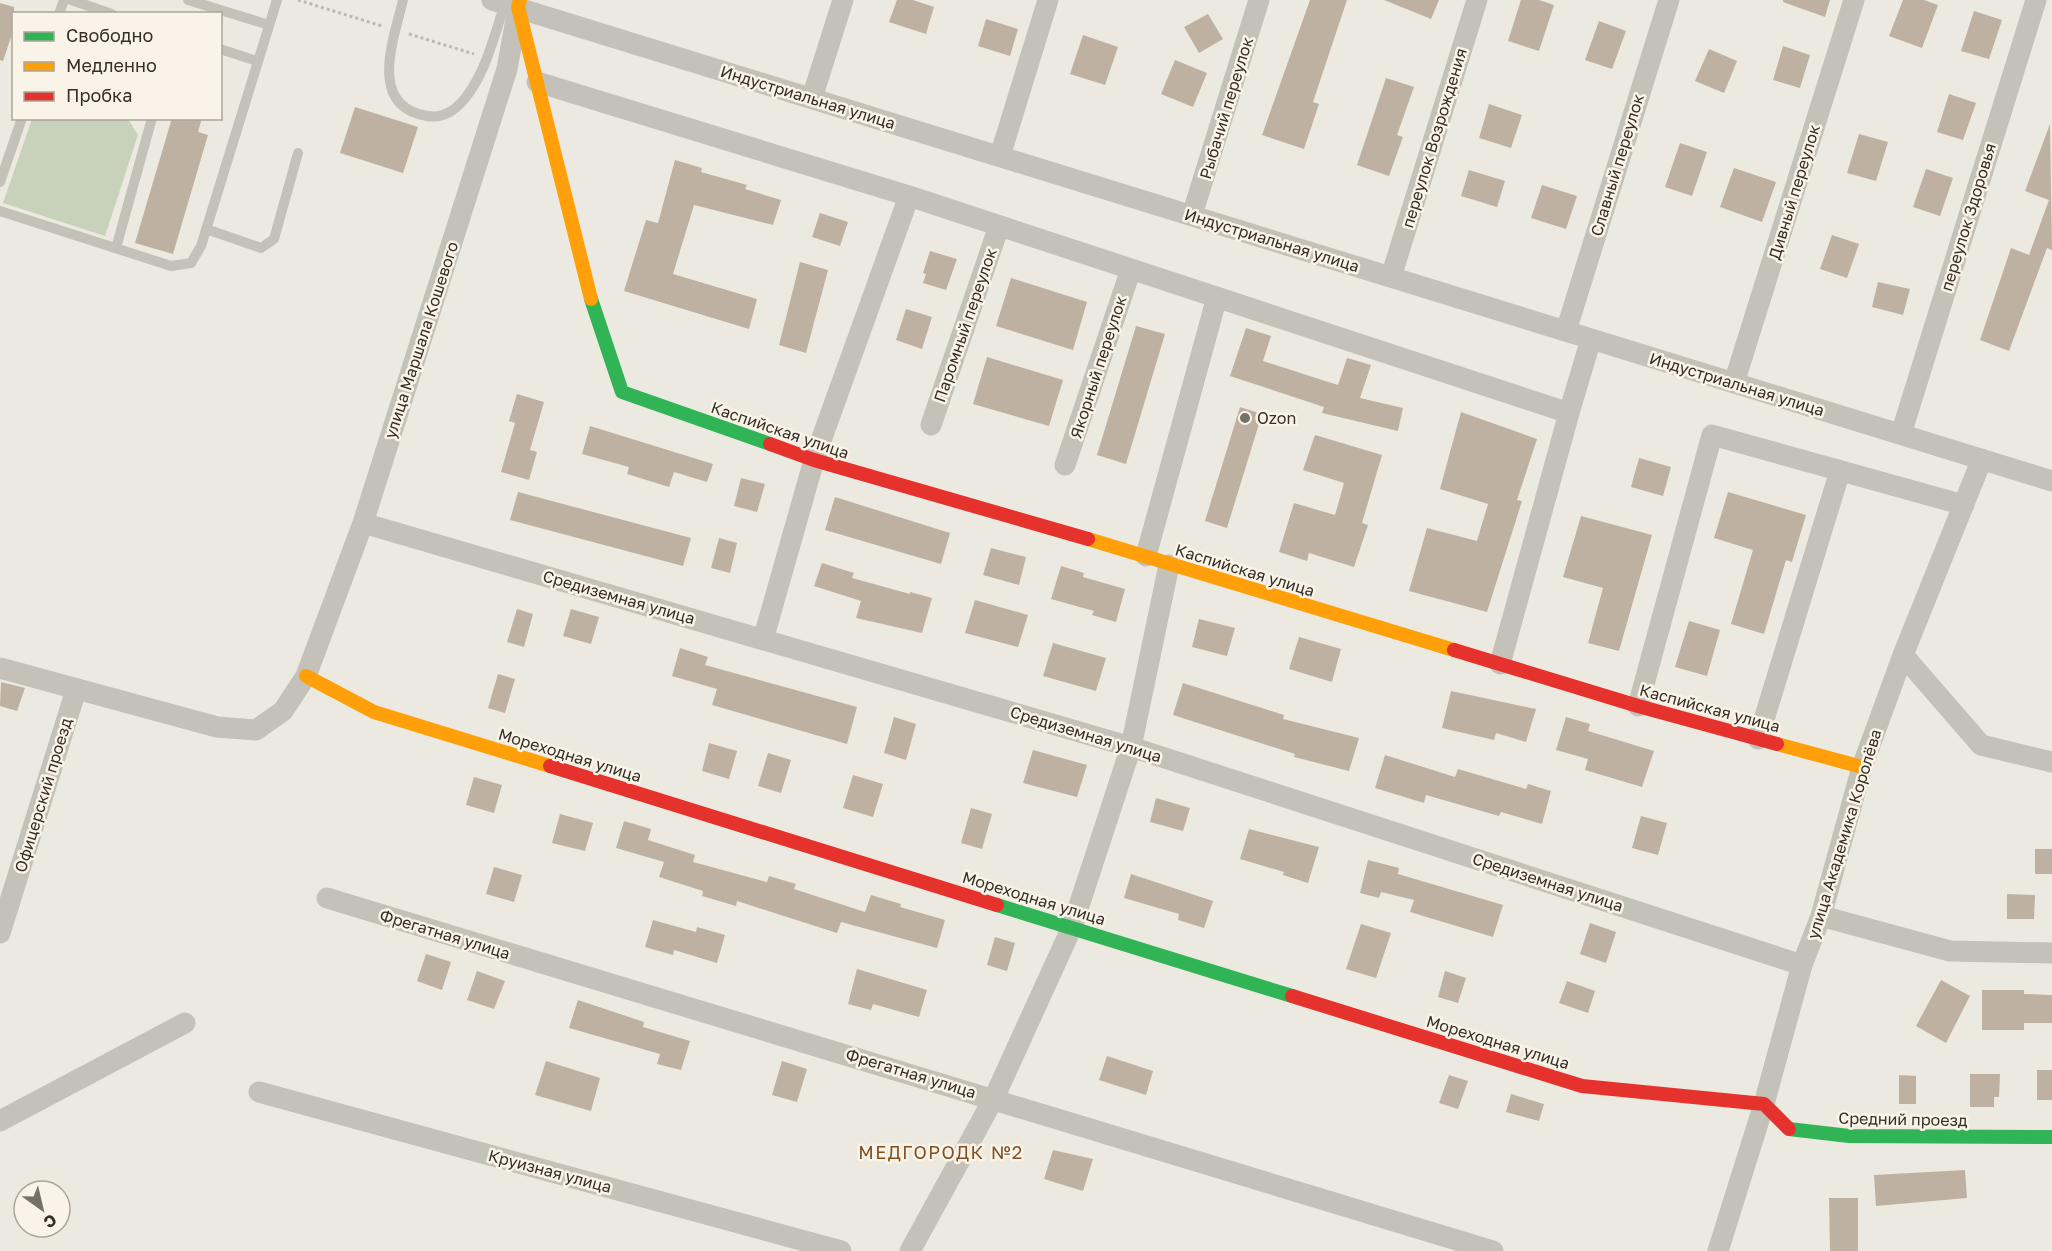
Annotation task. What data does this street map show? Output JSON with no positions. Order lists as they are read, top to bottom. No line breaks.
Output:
{"streets":{"street":["Индустриальная улица","Рыбачий переулок","переулок Возрождения","Славный переулок","Дивный переулок","переулок Здоровья","Паромный переулок","улица Маршала Кошевого","Якорный переулок","Каспийская улица","Средиземная улица","Мореходная улица","Офицерский проезд","улица Академика Королёва","Фрегатная улица","Средний проезд","Круизная улица"]},"crossings":[["Индустриальная улица","Рыбачий переулок"],["Индустриальная улица","переулок Возрождения"],["Индустриальная улица","Славный переулок"],["Индустриальная улица","Дивный переулок"],["Индустриальная улица","переулок Здоровья"],["Индустриальная улица","улица Маршала Кошевого"],["Индустриальная улица","улица Академика Королёва"],["улица Маршала Кошевого","Средиземная улица"],["улица Маршала Кошевого","Мореходная улица"],["улица Маршала Кошевого","Офицерский проезд"],["Каспийская улица","улица Академика Королёва"],["Средиземная улица","улица Академика Королёва"],["Мореходная улица","улица Академика Королёва"],["Мореходная улица","Средний проезд"],["улица Академика Королёва","Средний проезд"]],"districts":["МЕДГОРОДК №2"],"places":["Ozon"],"legend":["Свободно","Медленно","Пробка"],"north":"bottom right"}
